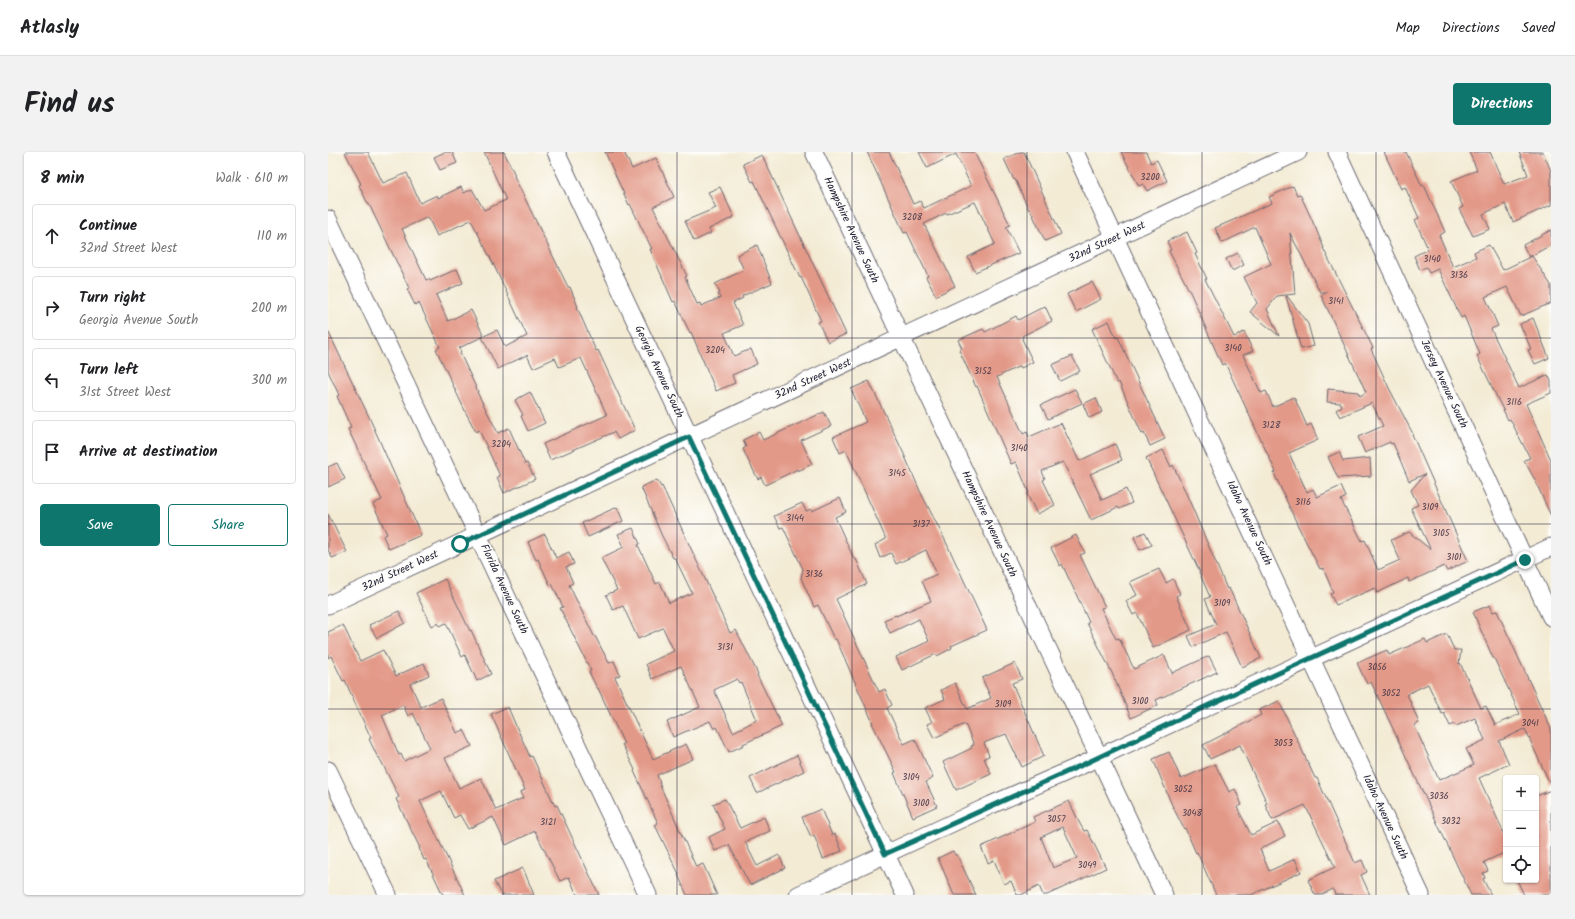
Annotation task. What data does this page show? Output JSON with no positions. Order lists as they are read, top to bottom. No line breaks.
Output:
{"streets":{"street":["Hampshire Avenue South","32nd Street West","Georgia Avenue South","Jersey Avenue South","Idaho Avenue South","Florida Avenue South"]},"crossings":[["Hampshire Avenue South","32nd Street West"],["32nd Street West","Georgia Avenue South"],["32nd Street West","Idaho Avenue South"],["32nd Street West","Florida Avenue South"]],"house_numbers":["3200","3208","3140","3136","3141","3140","3204","3152","3116","3128","3204","3140","3145","3116","3109","3144","3137","3105","3101","3136","3109","3131","3056","3052","3100","3109","3041","3053","3104","3052","3036","3100","3048","3057","3032","3121","3049"],"page":{"header":"Atlasly","nav":["Map","Directions","Saved"],"title":"Find us","buttons":["Directions",["Save","Share"]],"heading":["8 min","Walk · 610 m"],"list":[["Continue","32nd Street West","110 m"],["Turn right","Georgia Avenue South","200 m"],["Turn left","31st Street West","300 m"],"Arrive at destination"],"map_buttons":["+","−"]}}
